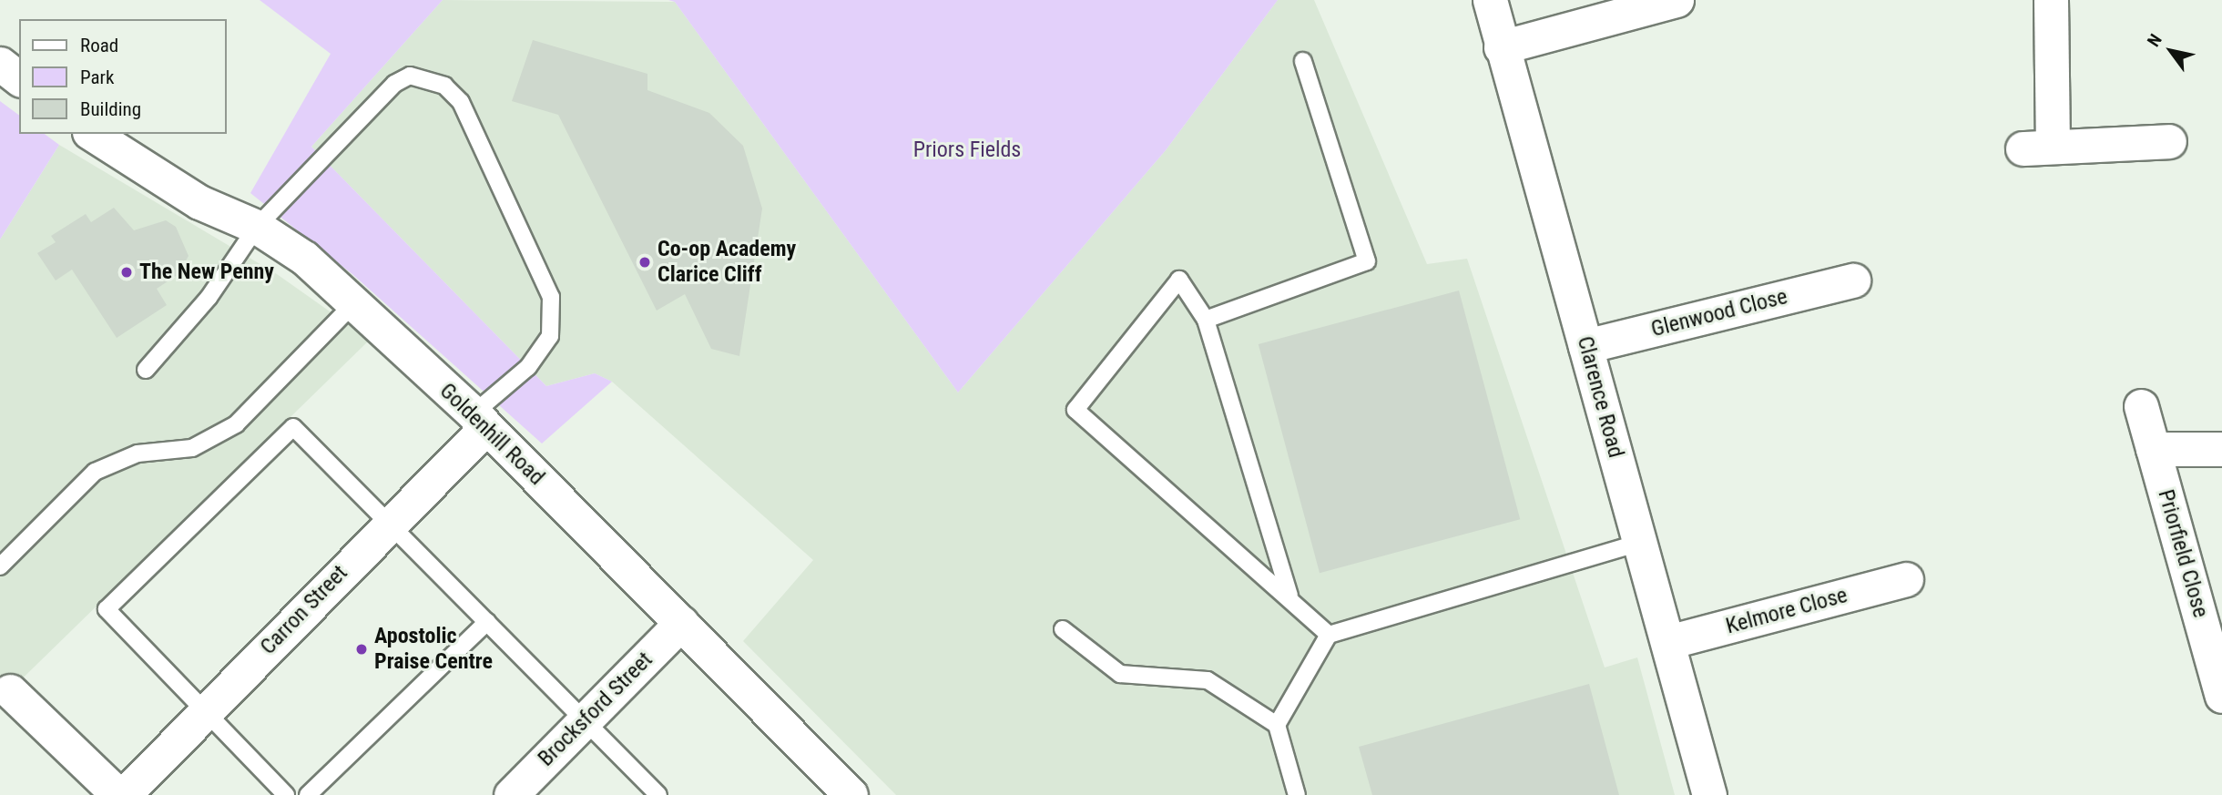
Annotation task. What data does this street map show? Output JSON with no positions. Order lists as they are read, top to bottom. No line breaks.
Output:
{"streets":{"street":["Glenwood Close","Clarence Road","Goldenhill Road","Priorfield Close","Carron Street","Kelmore Close","Brocksford Street"]},"crossings":[["Glenwood Close","Clarence Road"],["Clarence Road","Kelmore Close"],["Goldenhill Road","Carron Street"],["Goldenhill Road","Brocksford Street"]],"parks":["Priors Fields"],"places":["Co-op Academy Clarice Cliff","The New Penny","Apostolic Praise Centre"],"legend":["Road","Park","Building"],"north":"top left"}
